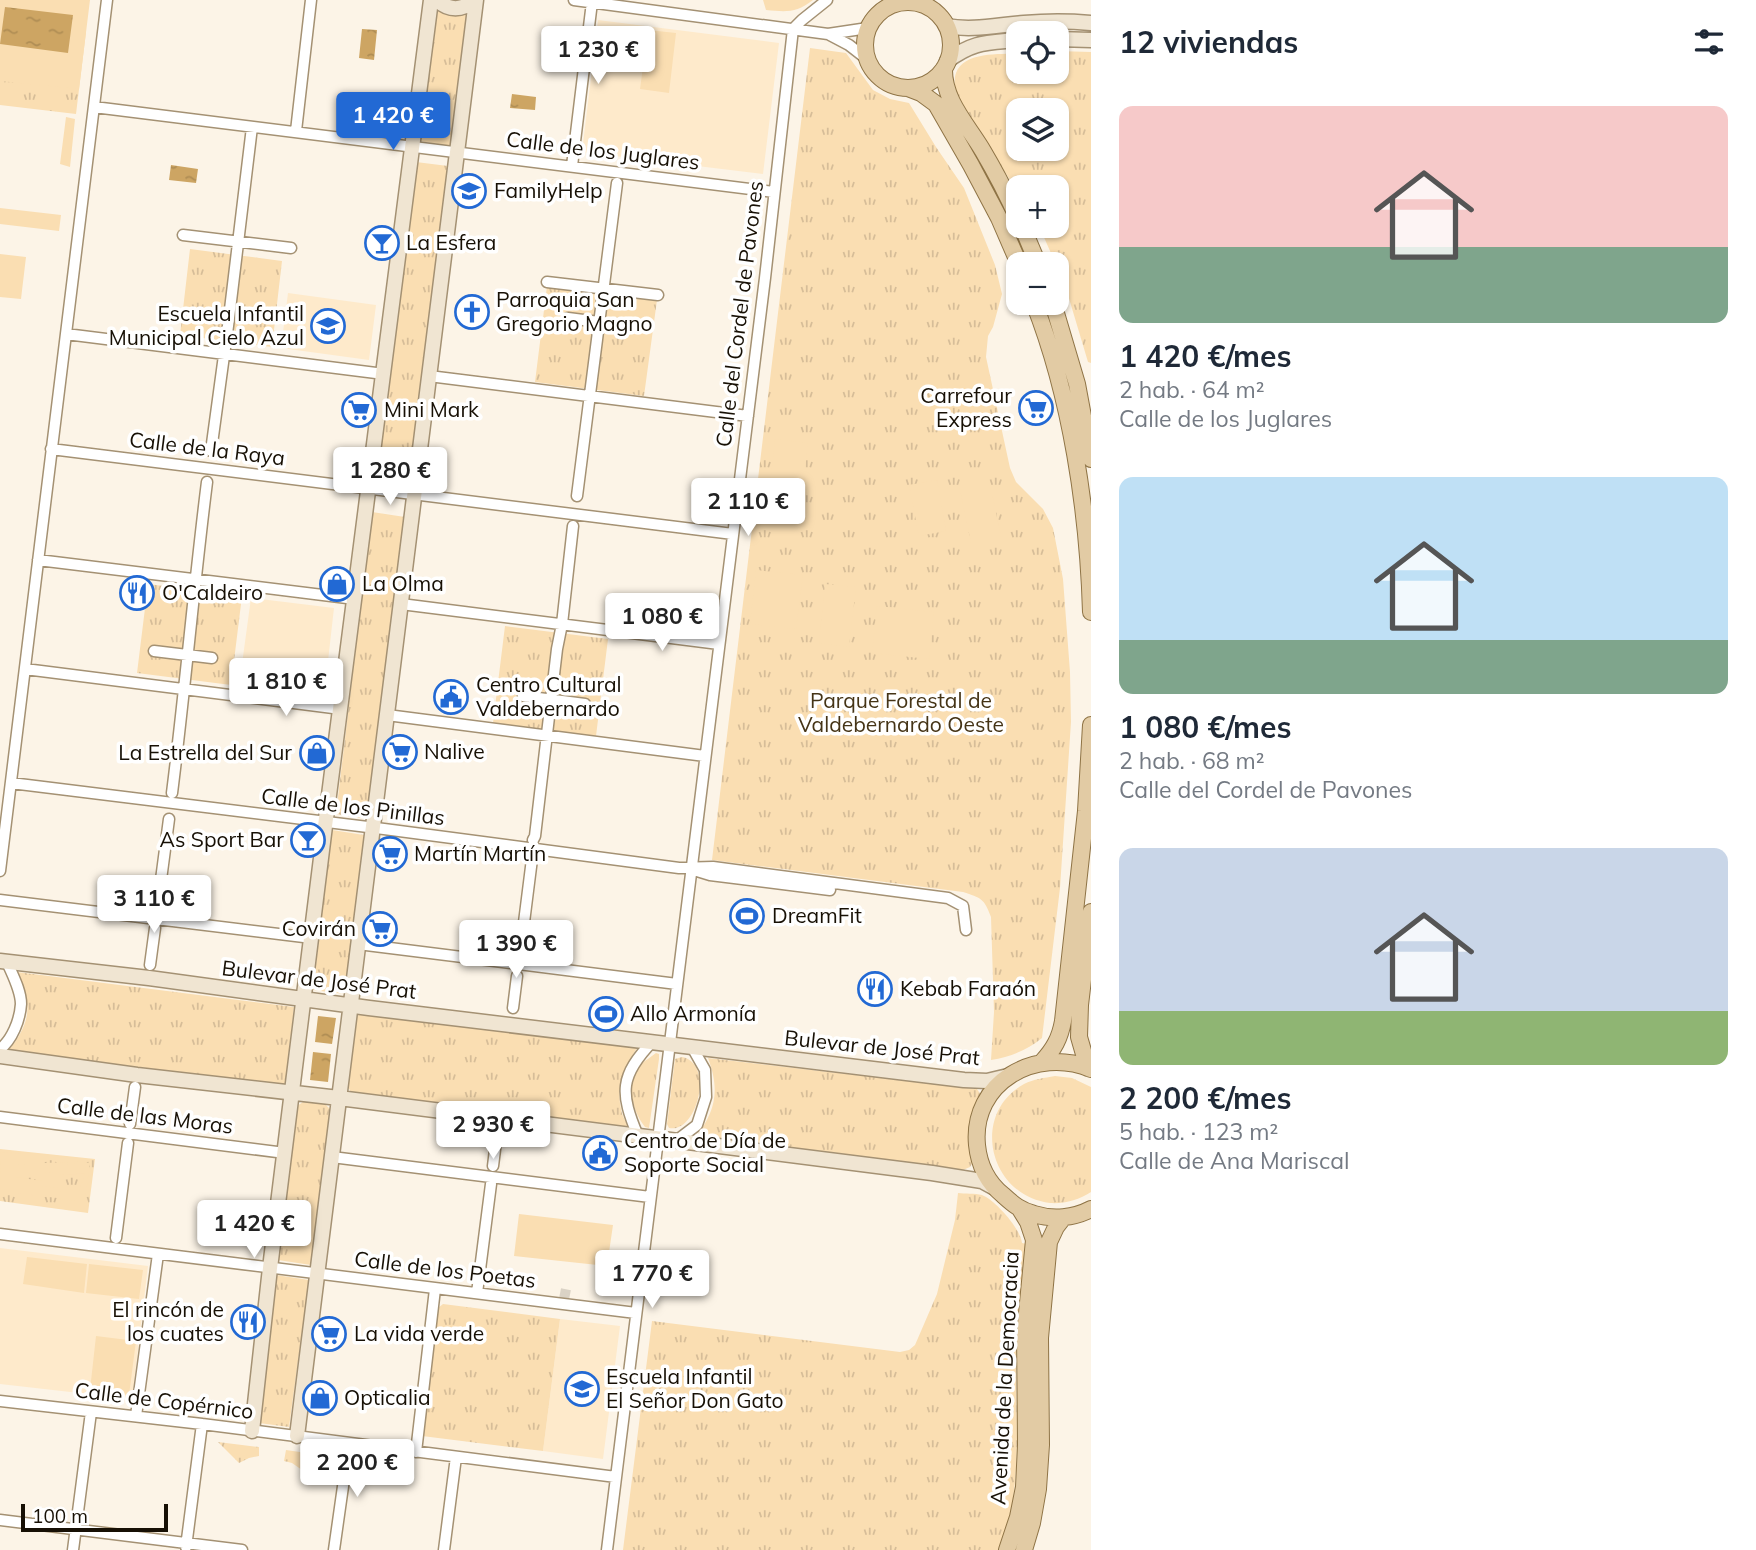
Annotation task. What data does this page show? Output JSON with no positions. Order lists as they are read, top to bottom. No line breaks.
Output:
{"streets":{"main road":["Avenida de la Democracia"],"street":["Calle de los Juglares","Calle del Cordel de Pavones","Calle de la Raya","Calle de los Pinillas","Bulevar de José Prat","Calle de las Moras","Calle de los Poetas","Calle de Copérnico"]},"crossings":[["Calle de los Juglares","Calle del Cordel de Pavones"],["Calle del Cordel de Pavones","Calle de la Raya"],["Calle del Cordel de Pavones","Calle de los Pinillas"],["Calle del Cordel de Pavones","Bulevar de José Prat"],["Calle del Cordel de Pavones","Calle de los Poetas"],["Calle del Cordel de Pavones","Calle de Copérnico"]],"parks":["Parque Forestal de Valdebernardo Oeste"],"places":{"school or university":["FamilyHelp","Escuela Infantil Municipal Cielo Azul","Escuela Infantil El Señor Don Gato"],"bar":["La Esfera","As Sport Bar"],"church":["Parroquia San Gregorio Magno"],"supermarket":["Carrefour Express","Mini Mark","Nalive","Martín Martín","Covirán","La vida verde"],"shop":["La Olma","La Estrella del Sur","Opticalia"],"restaurant":["O'Caldeiro","Kebab Faraón","El rincón de los cuates"],"public building":["Centro Cultural Valdebernardo","Centro de Día de Soporte Social"],"sports":["DreamFit","Allo Armonía"]},"scale_bar":"100 m","page":{"heading":"12 viviendas","map_buttons":["+","−"],"price":["1 230 €","1 420 €","1 280 €","2 110 €","1 080 €","1 810 €","3 110 €","1 390 €","2 930 €","1 420 €","1 770 €","2 200 €"],"list":[{"name":"1 420 €/mes","note":"2 hab. · 64 m² · Calle de los Juglares"},{"name":"1 080 €/mes","note":"2 hab. · 68 m² · Calle del Cordel de Pavones"},{"name":"2 200 €/mes","note":"5 hab. · 123 m² · Calle de Ana Mariscal"}],"scale":"100 m"}}
